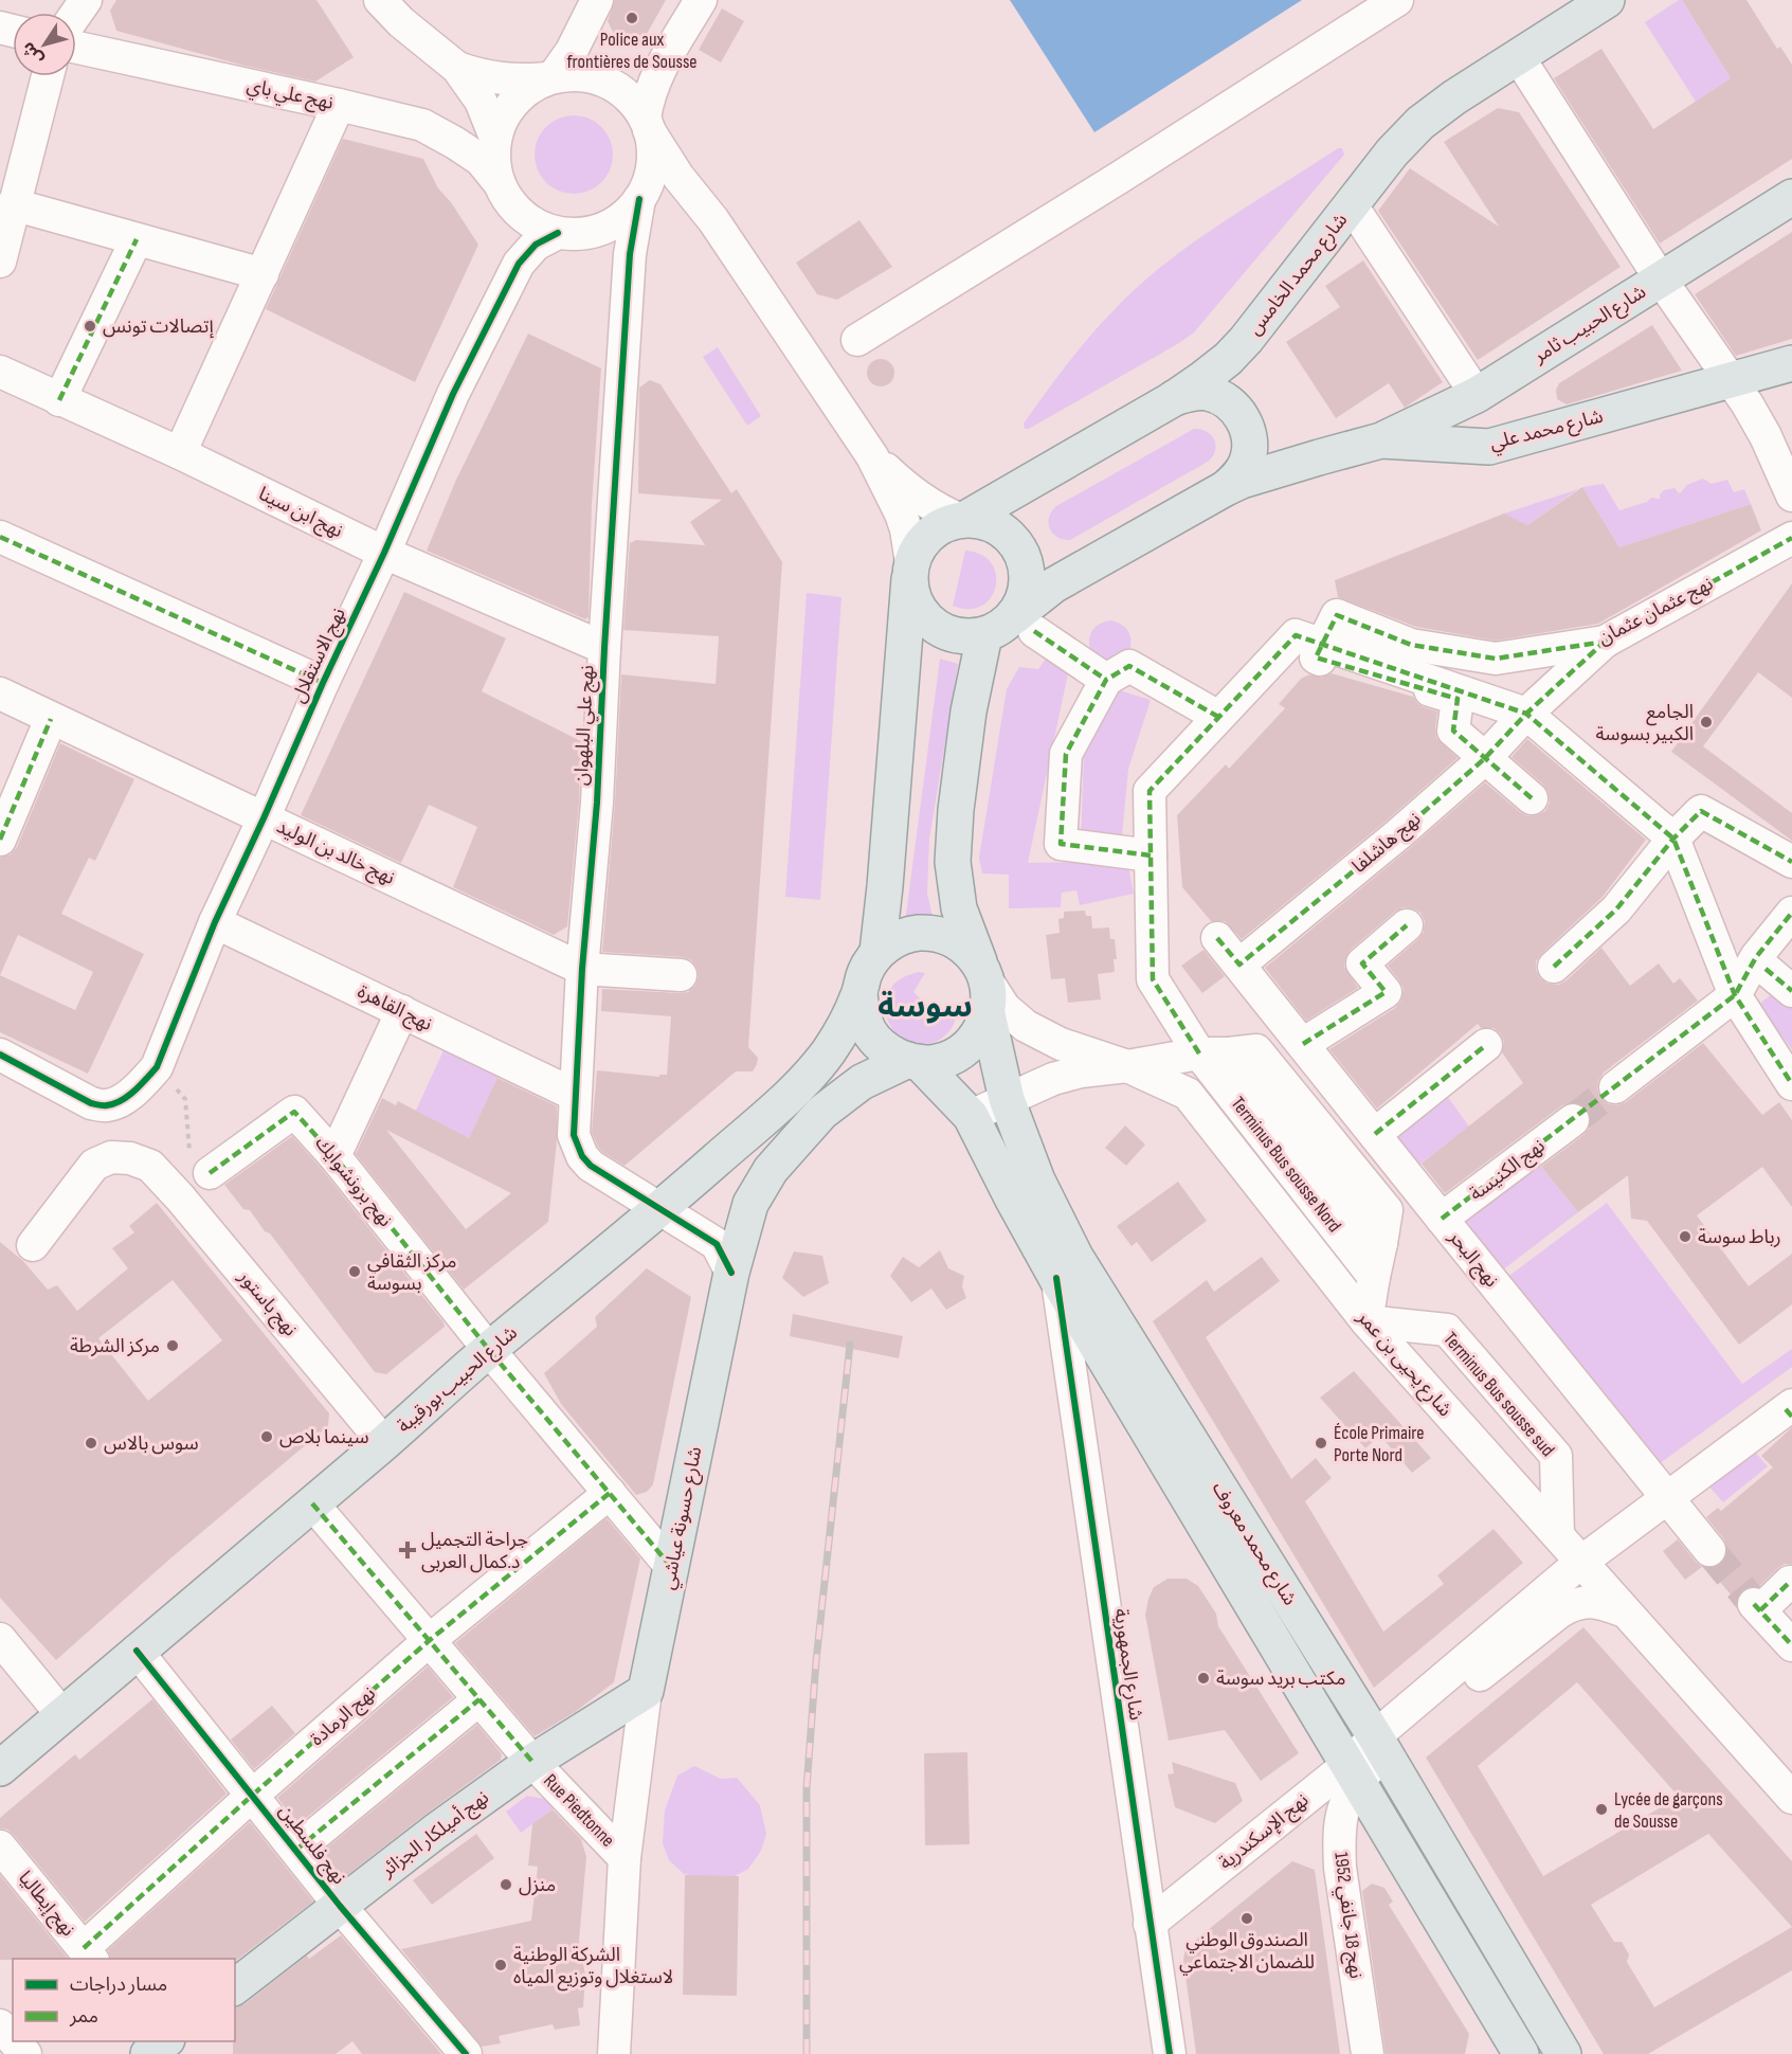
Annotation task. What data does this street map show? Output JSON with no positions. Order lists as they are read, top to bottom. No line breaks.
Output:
{"streets":{"main road":["شارع محمد الخامس","شارع الحبيب ثامر","شارع محمد علي","شارع الحبيب بورقيبة","شارع حسونة عياشي","شارع محمد معروف","نهج أميلكار الجزائر"],"street":["نهج علي باي","نهج ابن سينا","نهج عثمان عثمان","نهج الاستقلال","نهج علي البلهوان","نهج هاشلفا","نهج خالد بن الوليد","نهج القاهرة","Terminus Bus sousse Nord","نهج الكنيسة","نهج برونشوايك","نهج البحر","نهج باستور","شارع يحيى بن عمر","Terminus Bus sousse sud","شارع الجمهورية","نهج الرمادة","Rue Piedtonne","نهج الإسكندرية","نهج فلسطين","نهج إيطاليا","نهج 18 جانفي 1952"]},"crossings":[["نهج علي باي","نهج الاستقلال"],["نهج علي باي","نهج علي البلهوان"],["شارع محمد الخامس","شارع محمد معروف"],["شارع الحبيب ثامر","شارع محمد علي"],["نهج ابن سينا","نهج الاستقلال"],["نهج ابن سينا","نهج علي البلهوان"],["نهج عثمان عثمان","نهج هاشلفا"],["نهج عثمان عثمان","Terminus Bus sousse Nord"],["نهج الاستقلال","نهج علي البلهوان"],["نهج الاستقلال","نهج خالد بن الوليد"],["نهج الاستقلال","نهج القاهرة"],["نهج علي البلهوان","نهج خالد بن الوليد"],["نهج علي البلهوان","نهج القاهرة"],["نهج علي البلهوان","شارع الحبيب بورقيبة"],["نهج علي البلهوان","شارع حسونة عياشي"],["نهج هاشلفا","نهج البحر"],["نهج الكنيسة","نهج البحر"],["نهج برونشوايك","شارع الحبيب بورقيبة"],["نهج برونشوايك","شارع حسونة عياشي"],["نهج برونشوايك","نهج الرمادة"],["نهج باستور","شارع الحبيب بورقيبة"],["شارع يحيى بن عمر","شارع الحبيب بورقيبة"],["شارع يحيى بن عمر","Terminus Bus sousse sud"],["شارع يحيى بن عمر","شارع حسونة عياشي"],["شارع يحيى بن عمر","شارع محمد معروف"],["شارع الحبيب بورقيبة","شارع حسونة عياشي"],["شارع الحبيب بورقيبة","شارع محمد معروف"],["شارع الحبيب بورقيبة","Rue Piedtonne"],["شارع الحبيب بورقيبة","نهج فلسطين"],["شارع حسونة عياشي","شارع محمد معروف"],["شارع حسونة عياشي","Rue Piedtonne"],["شارع حسونة عياشي","نهج أميلكار الجزائر"],["شارع محمد معروف","شارع الجمهورية"],["شارع محمد معروف","نهج الإسكندرية"],["شارع محمد معروف","نهج 18 جانفي 1952"],["شارع الجمهورية","نهج الإسكندرية"],["نهج الرمادة","Rue Piedtonne"],["نهج الرمادة","نهج فلسطين"],["نهج الرمادة","نهج إيطاليا"],["Rue Piedtonne","نهج أميلكار الجزائر"],["نهج الإسكندرية","نهج 18 جانفي 1952"],["نهج أميلكار الجزائر","نهج فلسطين"]],"districts":["سوسة"],"places":{"other":["Police aux frontières de Sousse","إتصالات تونس","الجامع الكبير بسوسة","رباط سوسة","مركز الثقافي بسوسة","مركز الشرطة","سينما بلاص","سوس بالاس","École Primaire Porte Nord","مكتب بريد سوسة","Lycée de garçons de Sousse","منزل","الصندوق الوطني للضمان الاجتماعي","الشركة الوطنية لاستغلال وتوزيع المياه"],"health":["جراحة التجميل د.كمال العربى"]},"legend":["مسار دراجات","ممر"],"north":"bottom left"}
